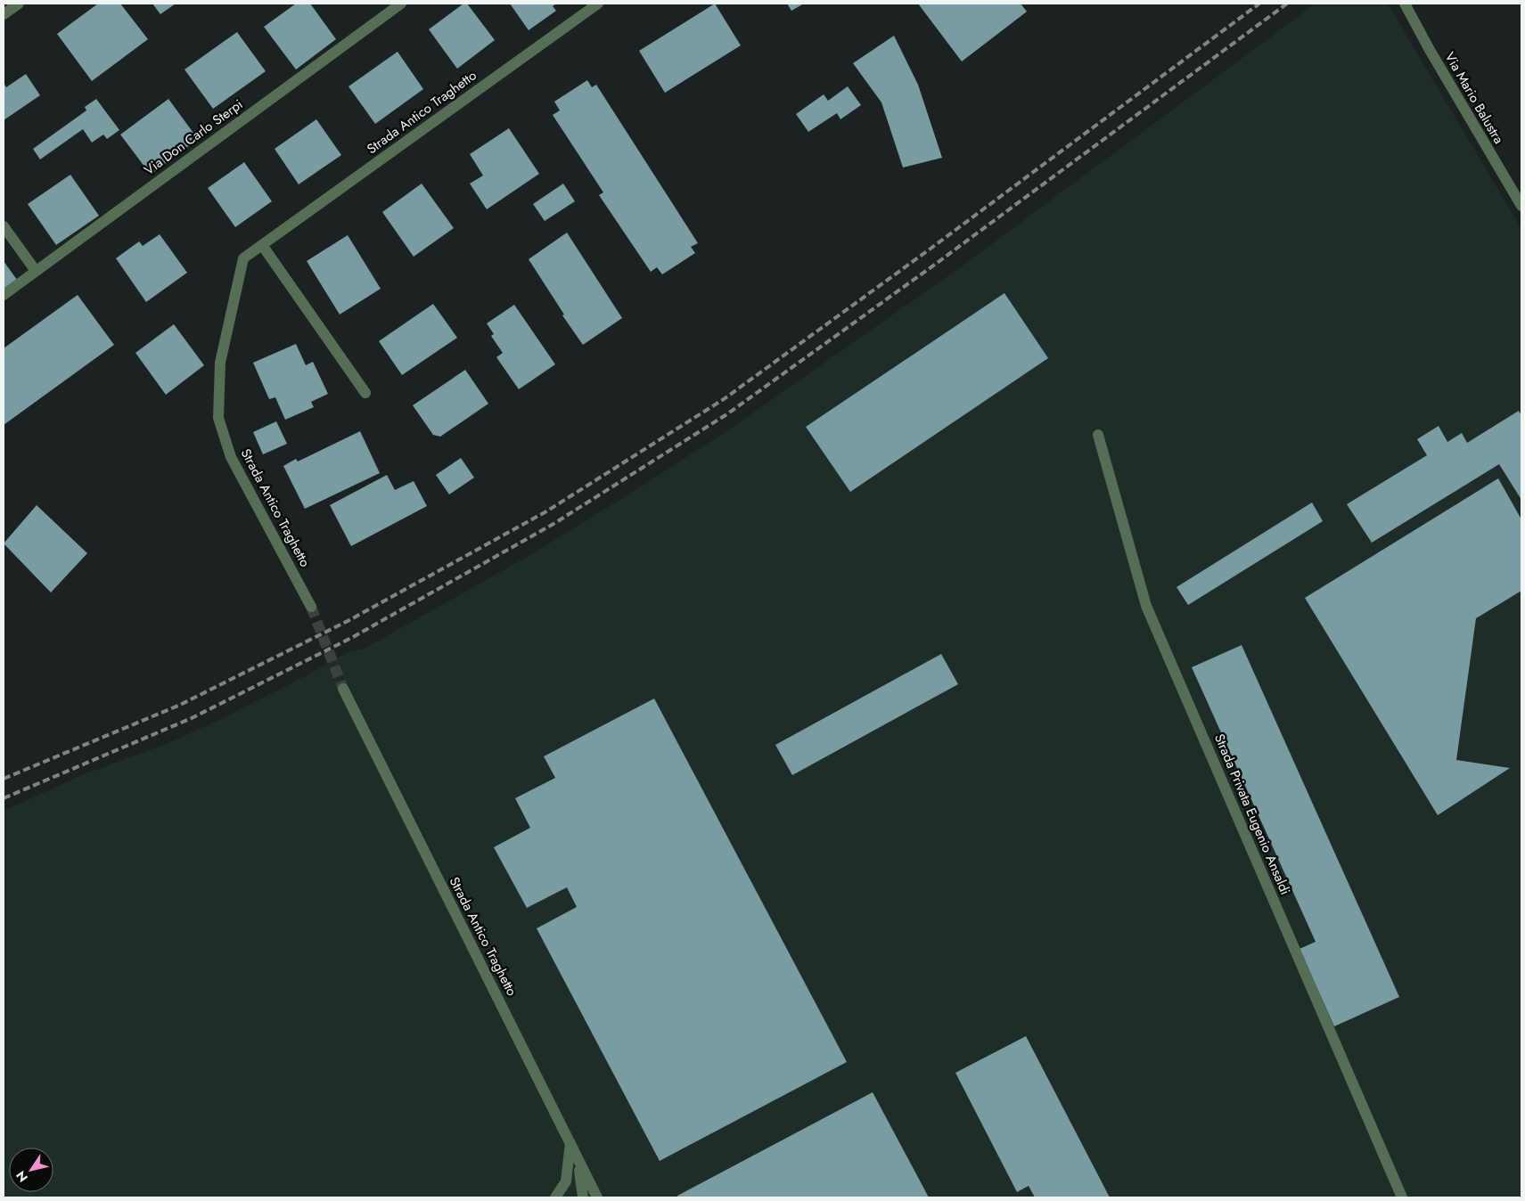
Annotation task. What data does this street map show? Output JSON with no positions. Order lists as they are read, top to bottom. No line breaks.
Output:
{"streets":{"street":["Via Mario Balustra","Strada Antico Traghetto","Via Don Carlo Sterpi","Strada Privata Eugenio Ansaldi"]},"north":"bottom left"}
